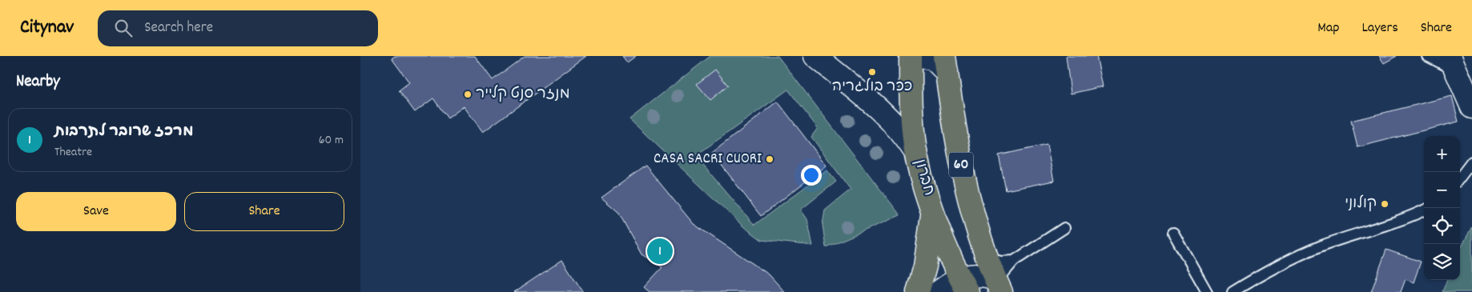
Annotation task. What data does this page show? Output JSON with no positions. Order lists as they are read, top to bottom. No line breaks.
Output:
{"streets":{"highway":["60","חברון"]},"places":["ככר בולגריה","מנזר סנט קלייר","CASA SACRI CUORI","קולוני"],"page":{"header":"Citynav","search":"Search here","nav":["Map","Layers","Share"],"heading":"Nearby","list":[{"mark":"1","name":"מרכז שרובר לתרבות","note":"Theatre","value":"60 m"}],"map_buttons":["+","−"],"buttons":["Save","Share"],"pins":"1"}}
